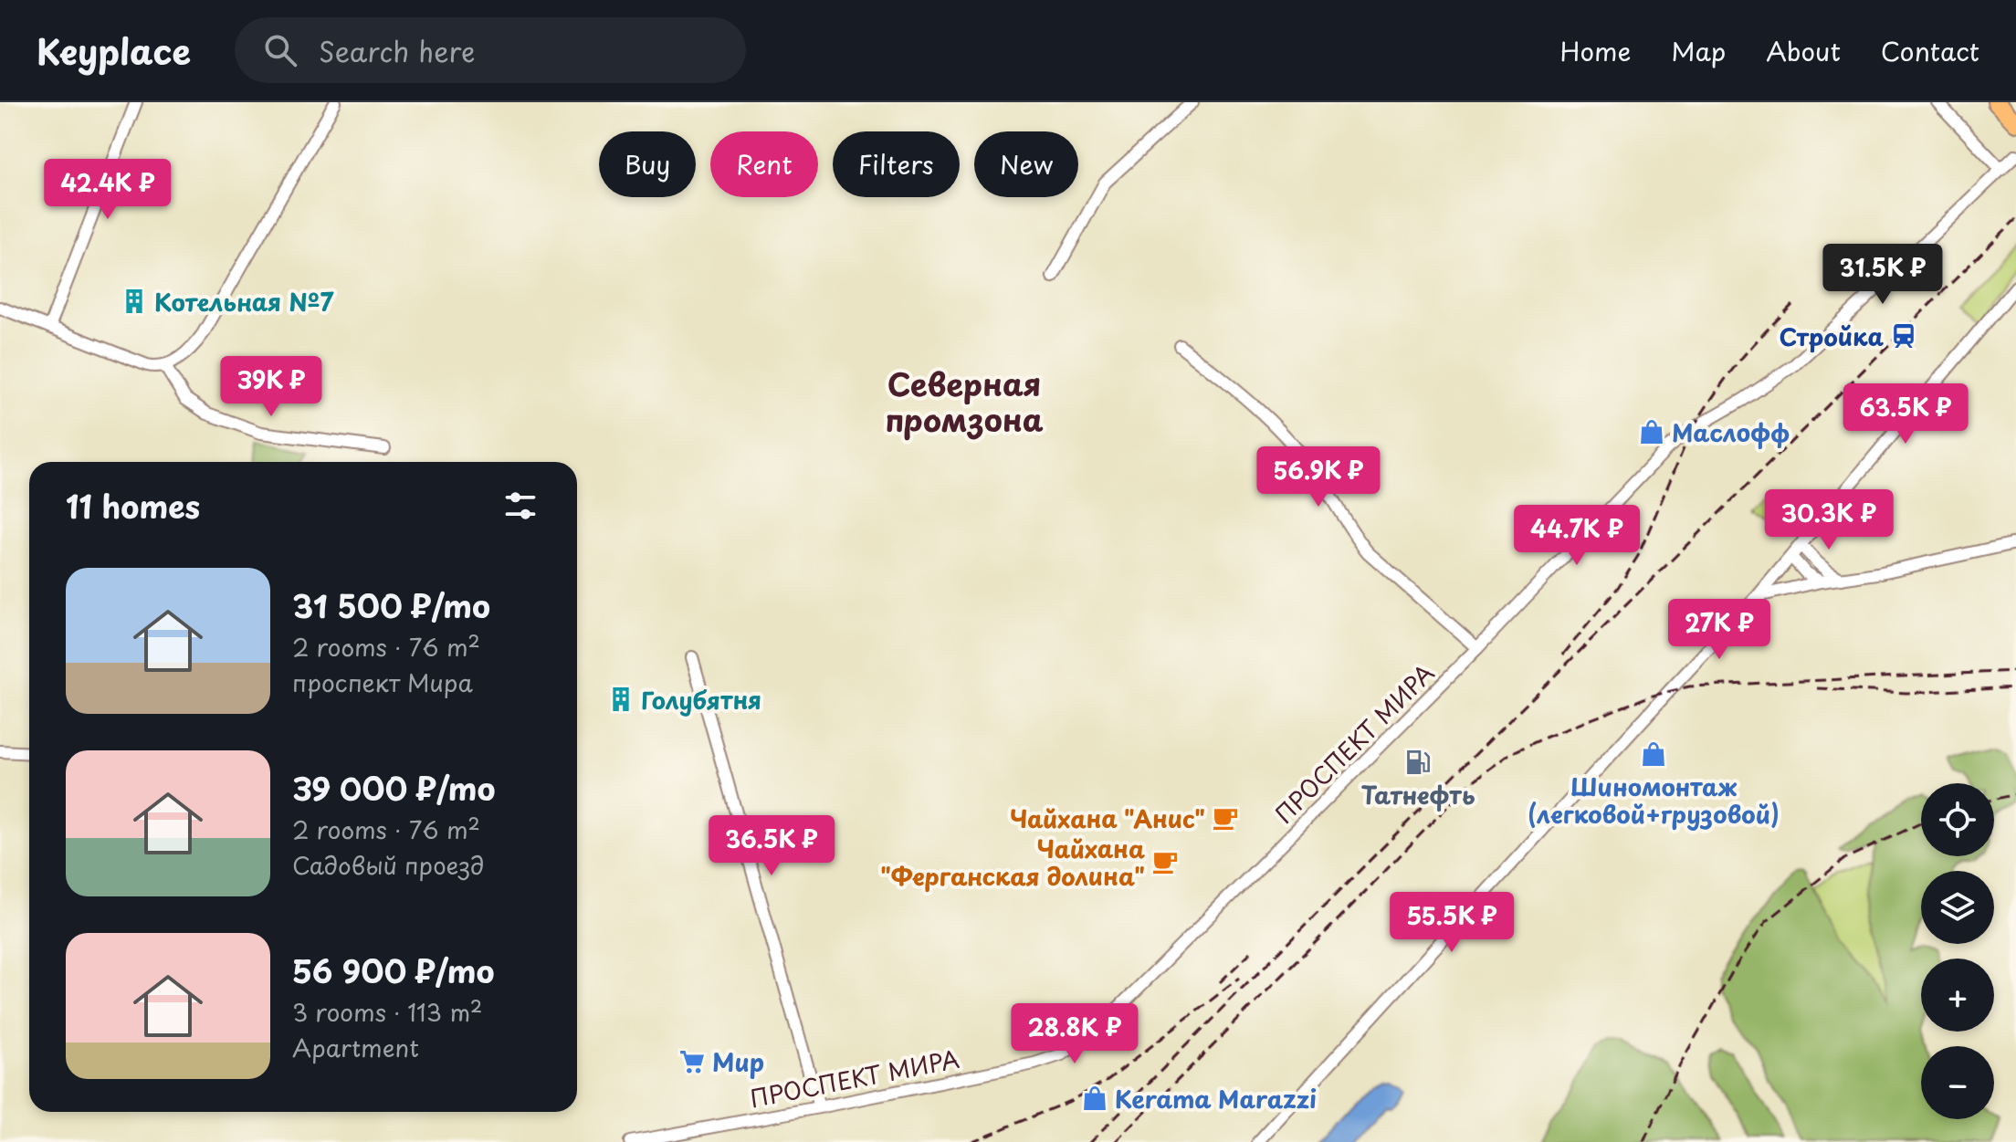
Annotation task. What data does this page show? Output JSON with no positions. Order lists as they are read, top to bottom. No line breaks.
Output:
{"streets":{"street":["ПРОСПЕКТ МИРА"]},"districts":["Северная промзона"],"places":{"building":["Котельная №7","Голубятня"],"station":["Стройка"],"shop":["Маслофф","Шиномонтаж (легковой+грузовой)","Kerama Marazzi"],"fuel station":["Татнефть"],"cafe":["Чайхана \"Анис\"","Чайхана \"Ферганская долина\""],"supermarket":["Мир"]},"page":{"header":"Keyplace","search":"Search here","nav":["Home","Map","About","Contact"],"chip":["Buy","Rent","Filters","New"],"price":["42.4K ₽","31.5K ₽","39K ₽","63.5K ₽","56.9K ₽","30.3K ₽","44.7K ₽","27K ₽","36.5K ₽","55.5K ₽","28.8K ₽"],"heading":"11 homes","list":[{"name":"31 500 ₽/mo","note":"2 rooms · 76 m² · проспект Мира"},{"name":"39 000 ₽/mo","note":"2 rooms · 76 m² · Садовый проезд"},{"name":"56 900 ₽/mo","note":"3 rooms · 113 m² · Apartment"}],"map_buttons":["+","−"]}}
